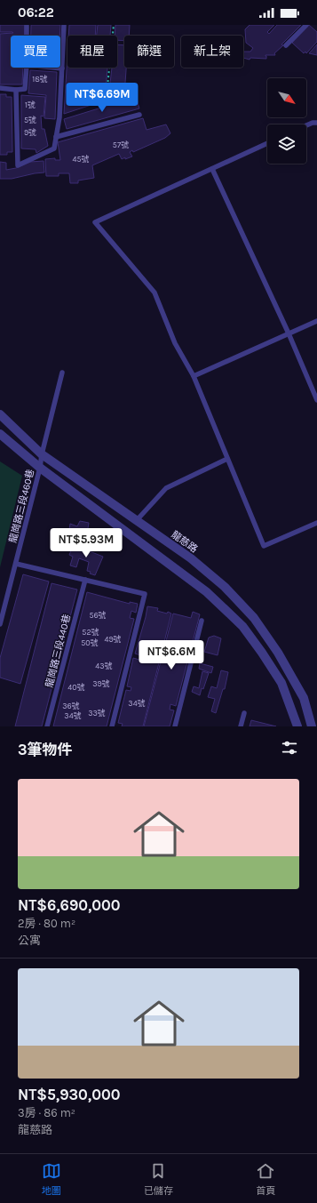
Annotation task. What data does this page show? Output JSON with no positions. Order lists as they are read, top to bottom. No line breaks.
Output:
{"streets":{"street":["龍慈路"],"lane":["龍崗路三段460巷","龍崗路三段440巷"]},"crossings":[["龍崗路三段460巷","龍慈路"]],"house_numbers":["18號","1號","5號","9號","57號","45號","56號","52號","49號","50號","43號","39號","40號","34號","36號","33號","34號"],"north":"bottom right","page":{"status":"06:22","chip":["買屋","租屋","篩選","新上架"],"price":["NT$6.69M","NT$5.93M","NT$6.6M"],"heading":"3筆物件","list":[{"name":"NT$6,690,000","note":"2房 · 80 m² · 公寓"},{"name":"NT$5,930,000","note":"3房 · 86 m² · 龍慈路"}],"tabs":["地圖","已儲存","首頁"]}}
